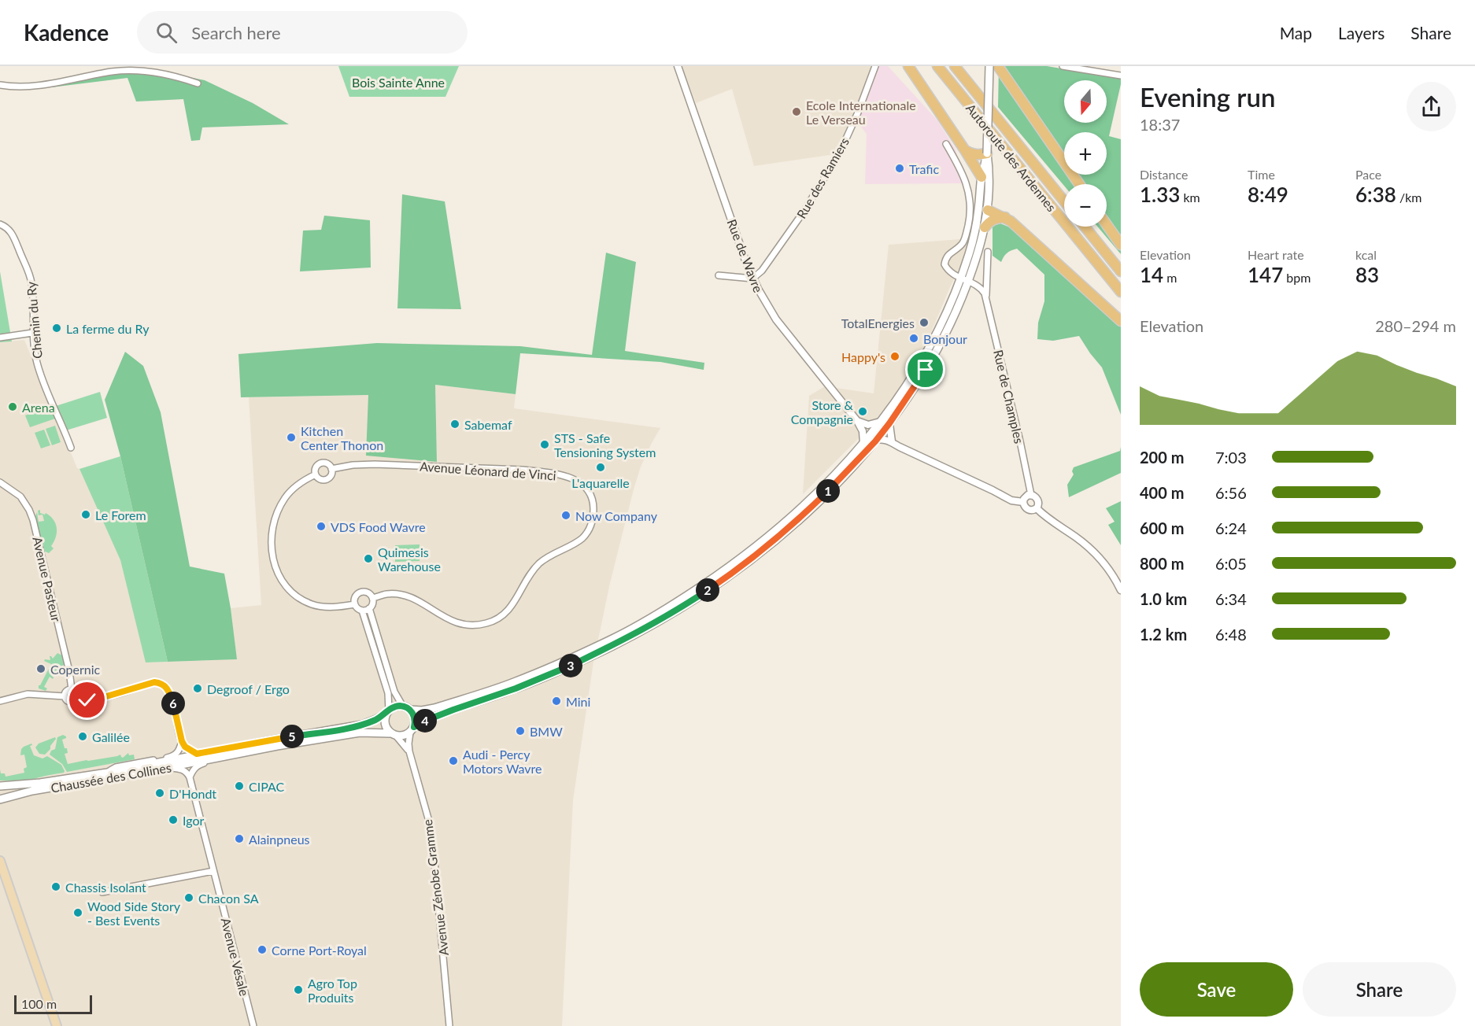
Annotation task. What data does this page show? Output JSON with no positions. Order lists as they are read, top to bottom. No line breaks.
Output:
{"streets":{"highway":["Autoroute des Ardennes"],"main road":["Chaussée des Collines"],"street":["Rue des Ramiers","Rue de Wavre","Chemin du Ry","Rue de Champles","Avenue Léonard de Vinci","Avenue Pasteur","Avenue Zénobe Gramme","Avenue Vésale"]},"crossings":[["Rue des Ramiers","Rue de Wavre"],["Chaussée des Collines","Avenue Zénobe Gramme"]],"parks":["Bois Sainte Anne"],"places":["Ecole Internationale Le Verseau","Trafic","TotalEnergies","La ferme du Ry","Bonjour","Happy's","Arena","Store & Compagnie","Sabemaf","Kitchen Center Thonon","STS - Safe Tensioning System","L'aquarelle","Le Forem","Now Company","VDS Food Wavre","Quimesis Warehouse","Copernic","Degroof / Ergo","Mini","BMW","Galilée","Audi - Percy Motors Wavre","CIPAC","D'Hondt","Igor","Alainpneus","Chassis Isolant","Chacon SA","Wood Side Story - Best Events","Corne Port-Royal","Agro Top Produits"],"scale_bar":"100 m","north":"bottom","page":{"header":"Kadence","search":"Search here","nav":["Map","Layers","Share"],"heading":["Evening run","18:37"],"map_buttons":["+","−"],"stats":[["Distance","1.33 km"],["Time","8:49"],["Pace","6:38 /km"],["Elevation","14 m"],["Heart rate","147 bpm"],["kcal","83"]],"chart":["Elevation","280–294 m"],"list":[{"name":"200 m","note":"7:03"},{"name":"400 m","note":"6:56"},{"name":"600 m","note":"6:24"},{"name":"800 m","note":"6:05"},{"name":"1.0 km","note":"6:34"},{"name":"1.2 km","note":"6:48"}],"pins":["1","2","3","6","4","5"],"buttons":["Save","Share"],"scale":"100 m"}}
